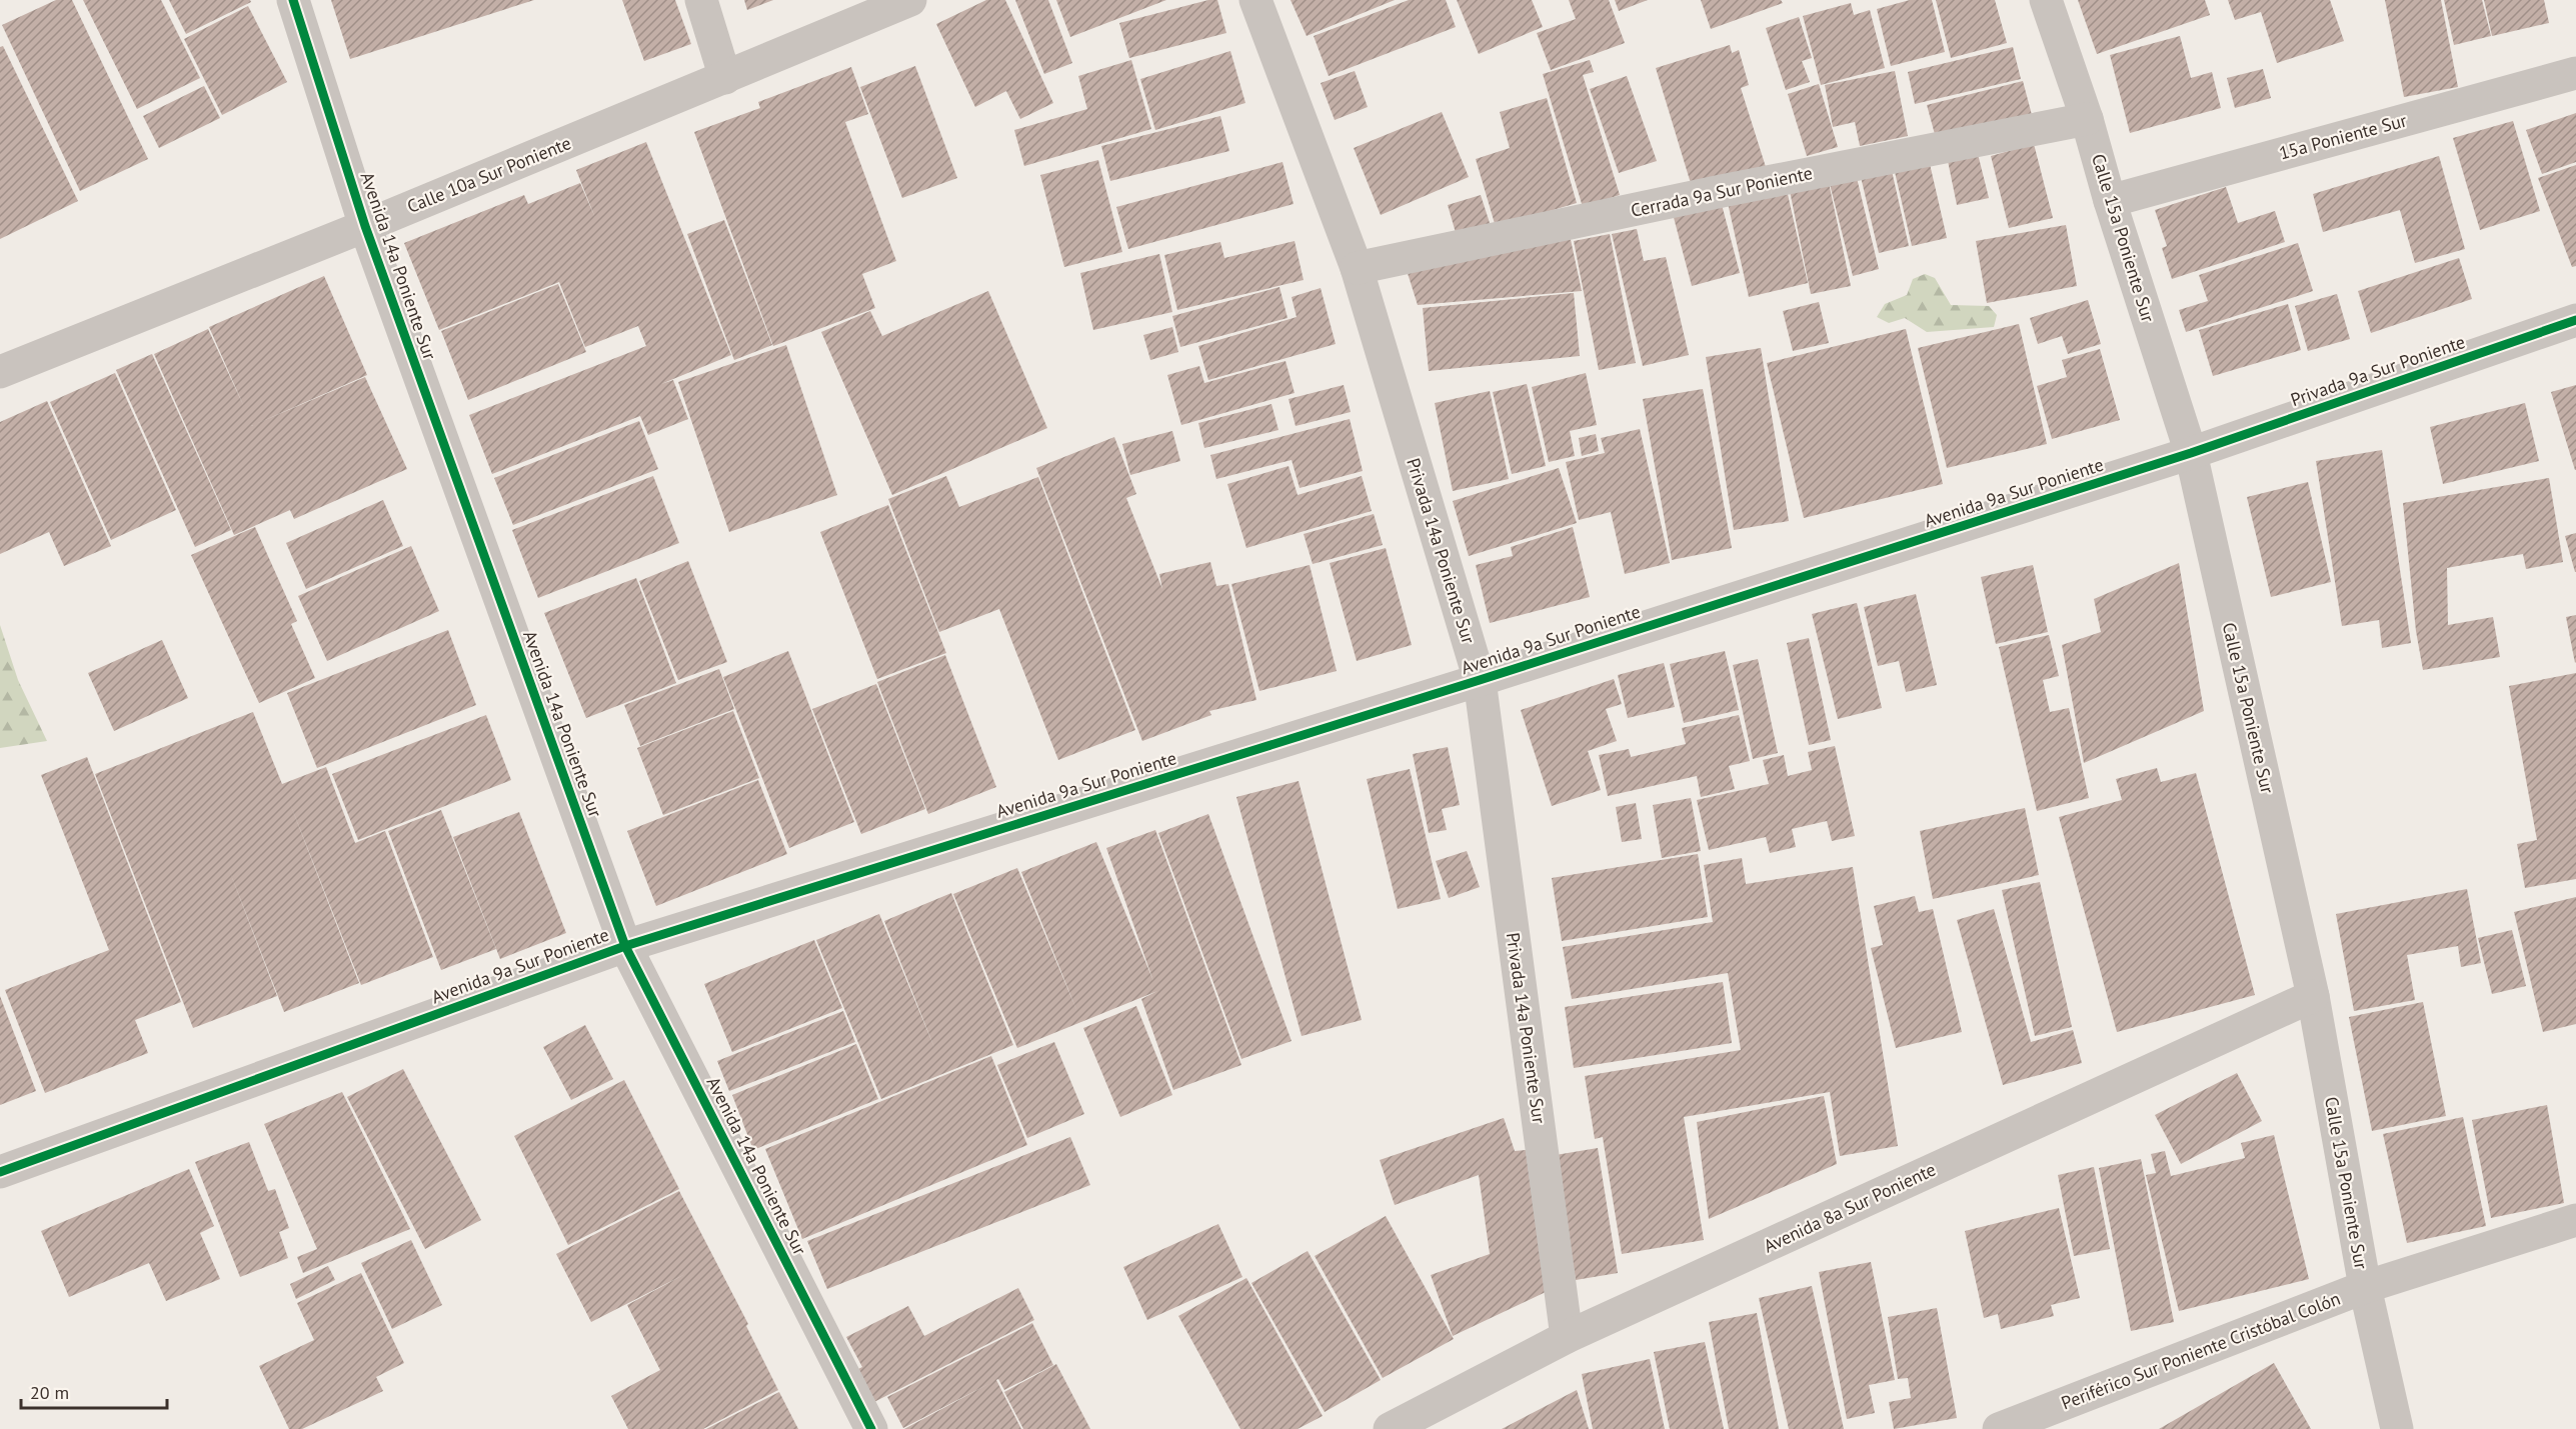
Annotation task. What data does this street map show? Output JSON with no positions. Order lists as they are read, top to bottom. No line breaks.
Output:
{"streets":{"street":["15a Poniente Sur","Calle 10a Sur Poniente","Cerrada 9a Sur Poniente","Calle 15a Poniente Sur","Avenida 14a Poniente Sur","Privada 9a Sur Poniente","Avenida 9a Sur Poniente","Privada 14a Poniente Sur","Avenida 8a Sur Poniente","Periférico Sur Poniente Cristóbal Colón"]},"crossings":[["15a Poniente Sur","Calle 15a Poniente Sur"],["Calle 10a Sur Poniente","Avenida 14a Poniente Sur"],["Cerrada 9a Sur Poniente","Calle 15a Poniente Sur"],["Cerrada 9a Sur Poniente","Privada 14a Poniente Sur"],["Calle 15a Poniente Sur","Privada 9a Sur Poniente"],["Calle 15a Poniente Sur","Avenida 9a Sur Poniente"],["Calle 15a Poniente Sur","Avenida 8a Sur Poniente"],["Calle 15a Poniente Sur","Periférico Sur Poniente Cristóbal Colón"],["Avenida 14a Poniente Sur","Avenida 9a Sur Poniente"],["Privada 9a Sur Poniente","Avenida 9a Sur Poniente"],["Avenida 9a Sur Poniente","Privada 14a Poniente Sur"],["Privada 14a Poniente Sur","Avenida 8a Sur Poniente"]],"scale_bar":"20 m"}
